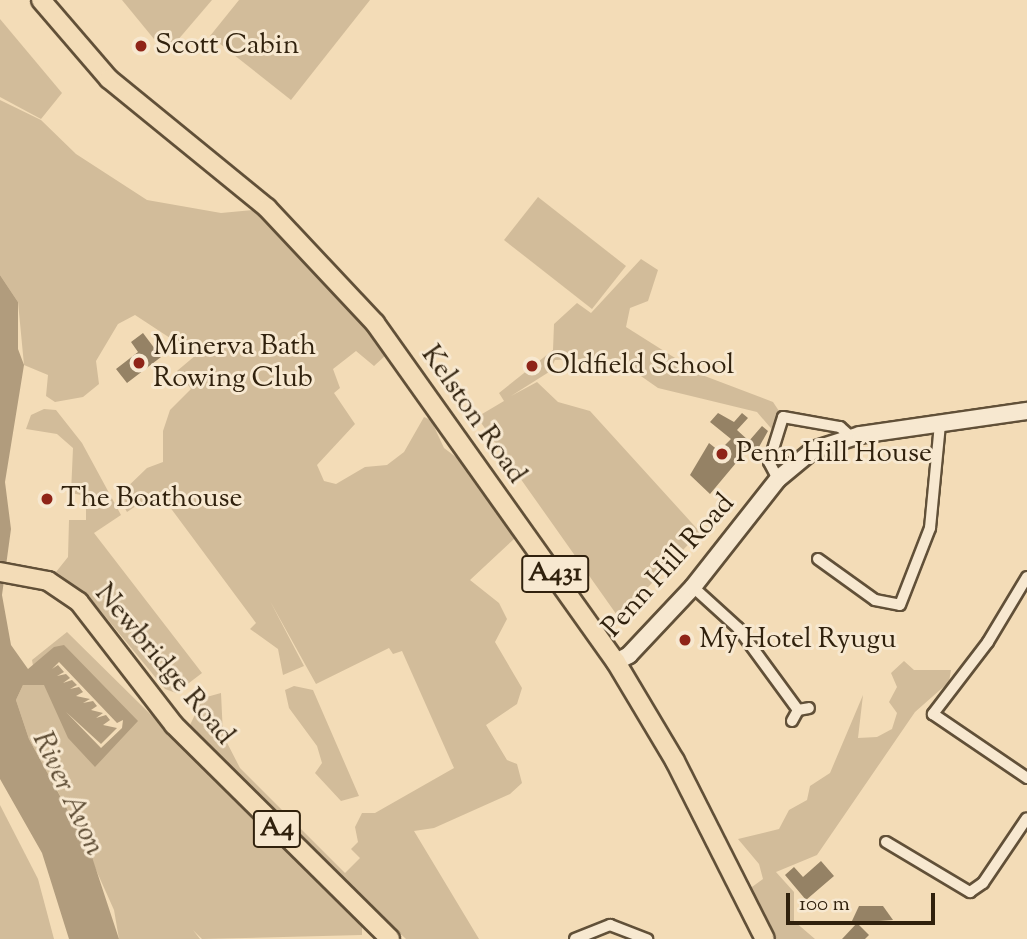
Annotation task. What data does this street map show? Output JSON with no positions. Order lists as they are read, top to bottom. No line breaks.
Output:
{"streets":{"main road":["Kelston Road","A431","Newbridge Road","A4"],"street":["Penn Hill Road"]},"crossings":[["Kelston Road","Penn Hill Road"]],"water":["River Avon"],"places":["Scott Cabin","Minerva Bath Rowing Club","Oldfield School","Penn Hill House","The Boathouse","My Hotel Ryugu"],"scale_bar":"100 m"}
